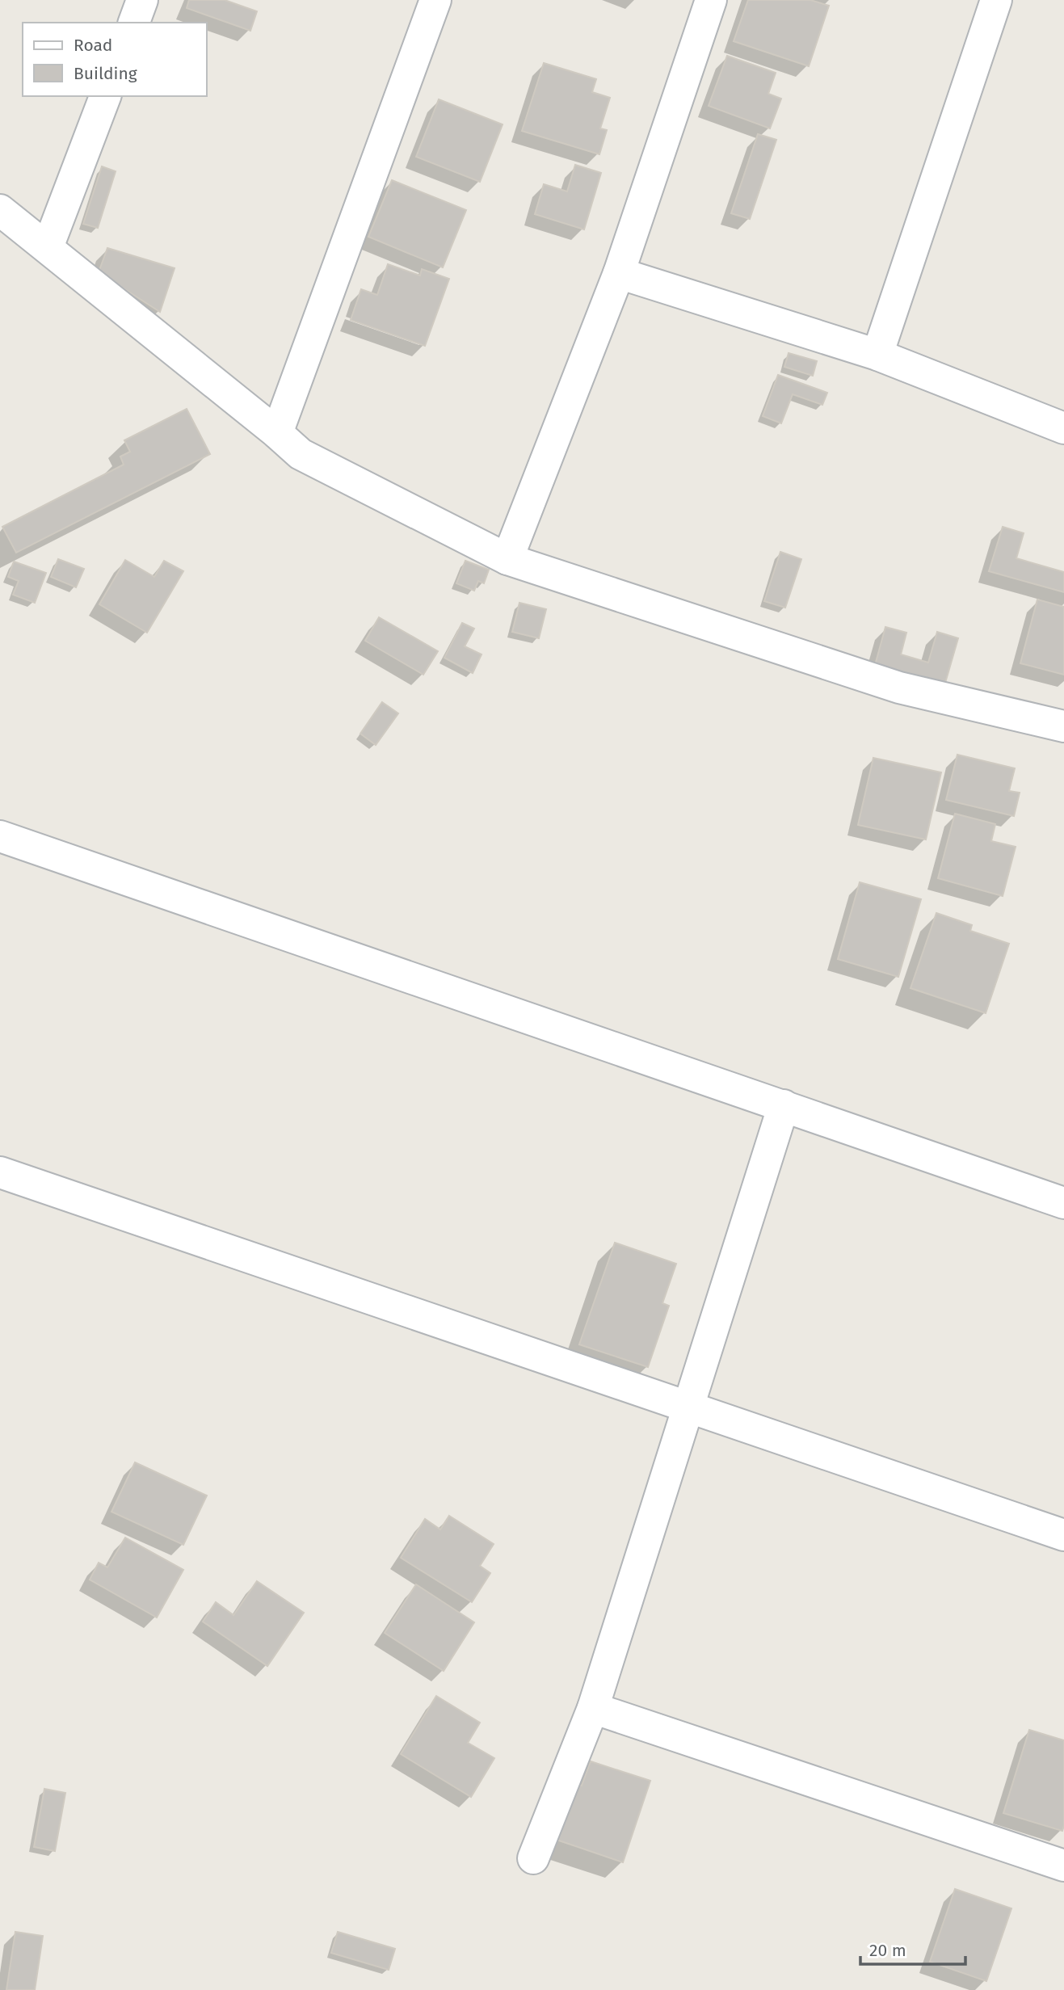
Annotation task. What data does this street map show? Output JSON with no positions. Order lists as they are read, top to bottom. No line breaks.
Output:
{"legend":["Road","Building"],"scale_bar":"20 m"}
